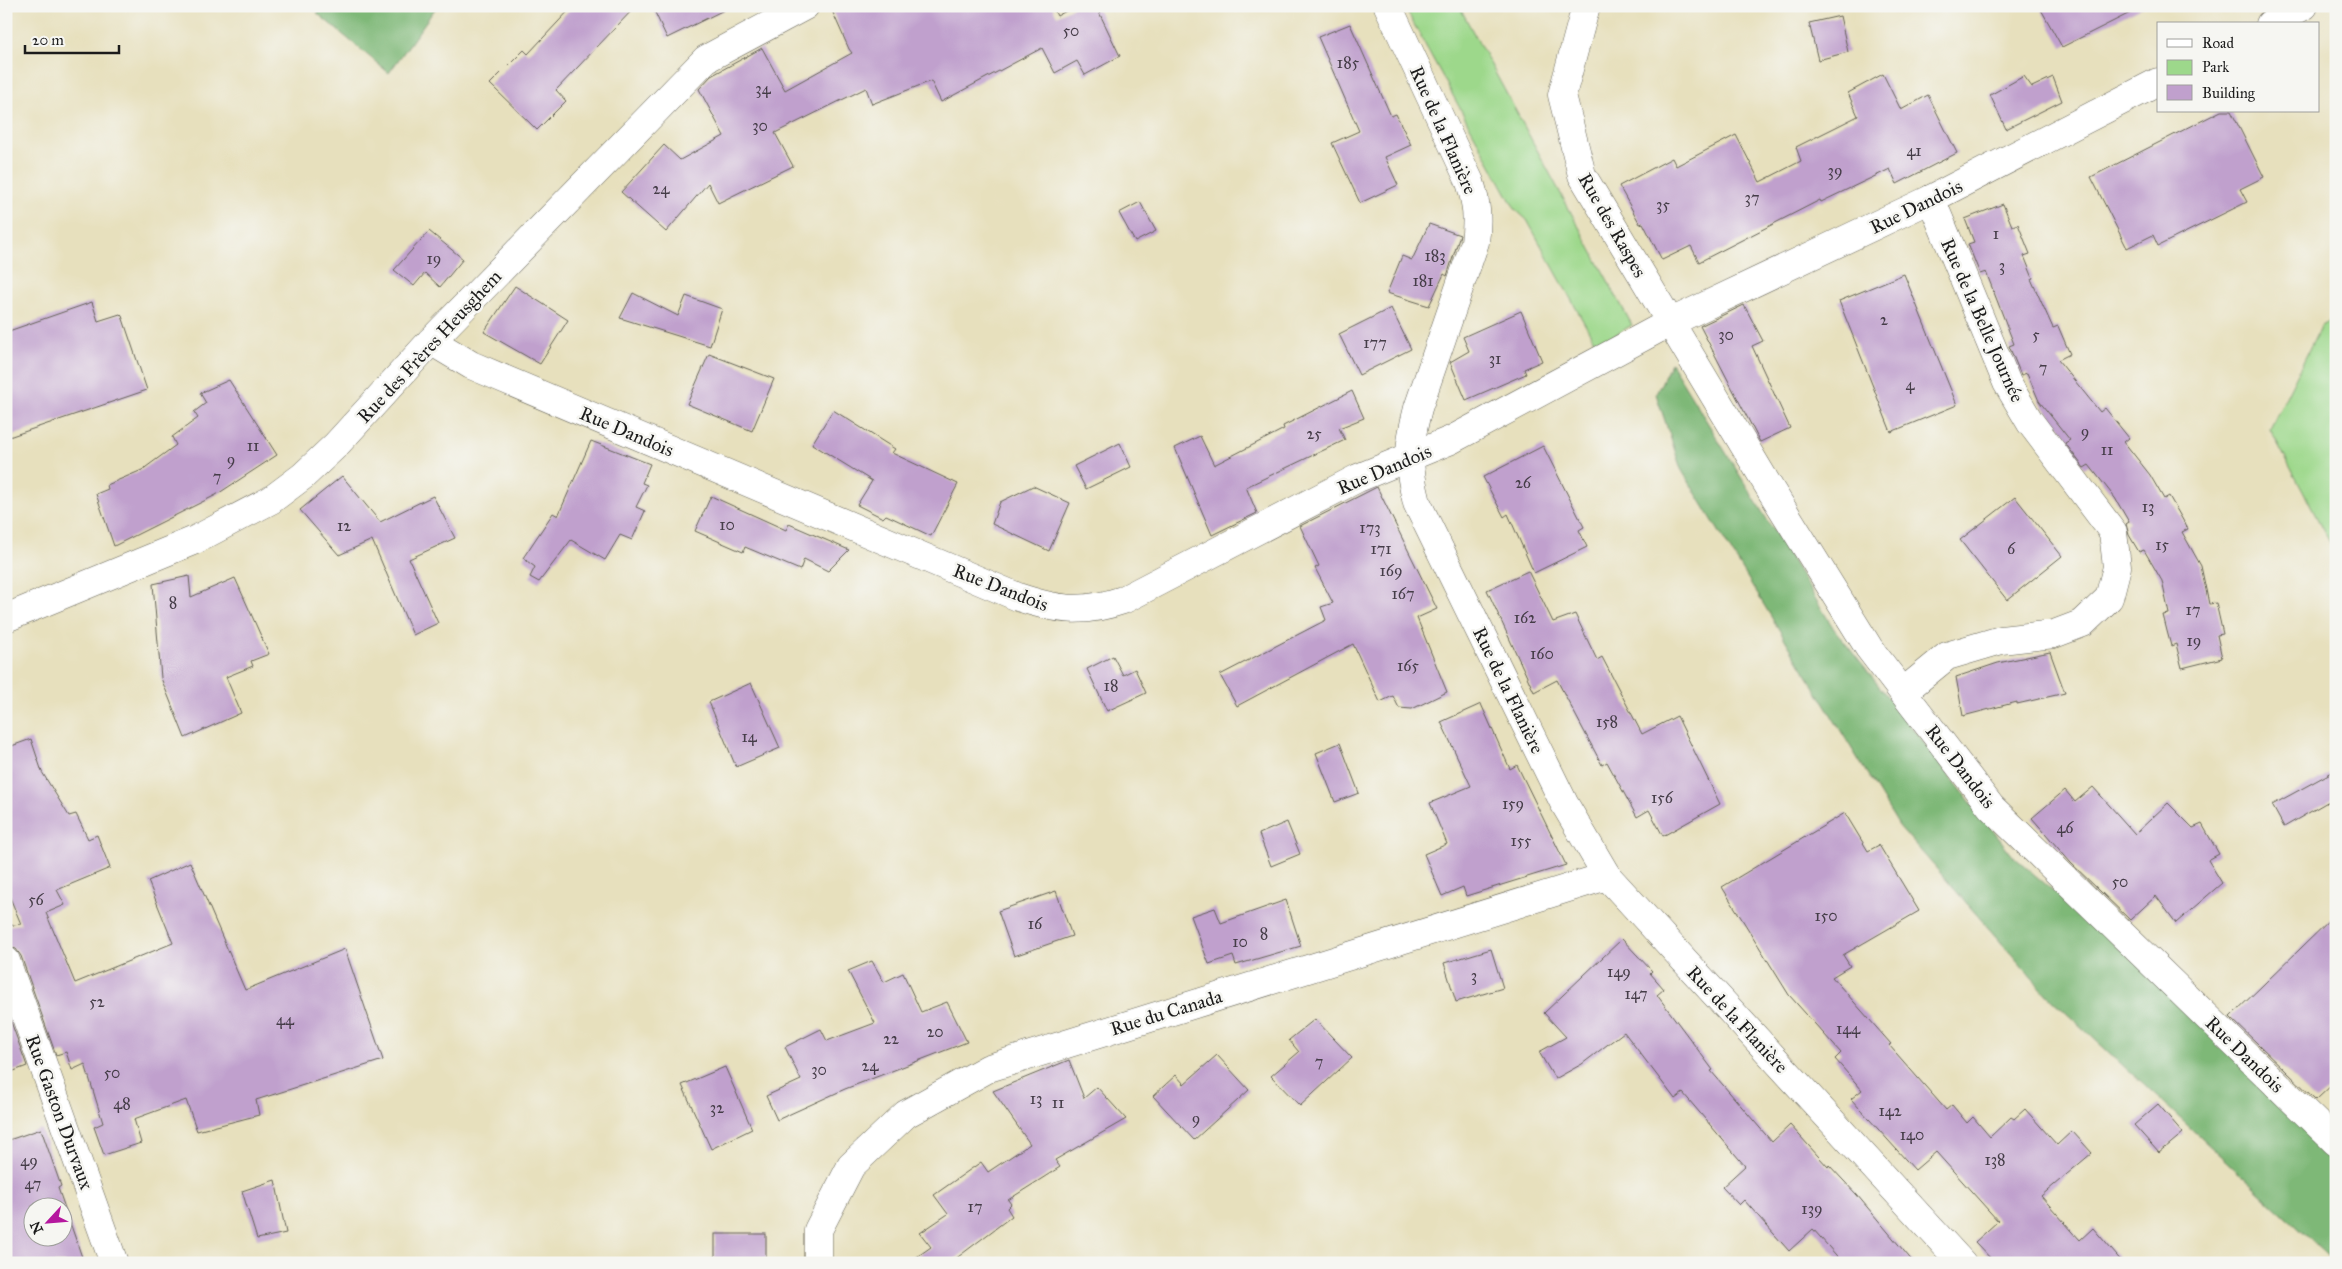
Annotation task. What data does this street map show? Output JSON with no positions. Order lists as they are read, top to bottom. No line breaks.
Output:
{"streets":{"street":["Rue de la Flanière","Rue Dandois","Rue des Raspes","Rue de la Belle Journée","Rue des Frères Heusghem","Rue du Canada","Rue Gaston Durvaux"]},"crossings":[["Rue de la Flanière","Rue Dandois"],["Rue de la Flanière","Rue du Canada"],["Rue Dandois","Rue des Raspes"],["Rue Dandois","Rue de la Belle Journée"],["Rue Dandois","Rue des Frères Heusghem"]],"house_numbers":["50","185","34","30","41","39","24","37","35","1","183","19","3","181","2","30","5","177","31","7","4","9","25","11","11","9","7","26","13","10","12","173","15","171","6","169","167","8","17","162","19","160","165","18","158","14","156","159","46","155","50","56","150","16","8","10","149","3","147","52","44","144","20","22","7","24","30","50","13","11","48","32","142","9","140","138","49","47","17","139"],"legend":["Road","Park","Building"],"scale_bar":"20 m","north":"bottom left"}
